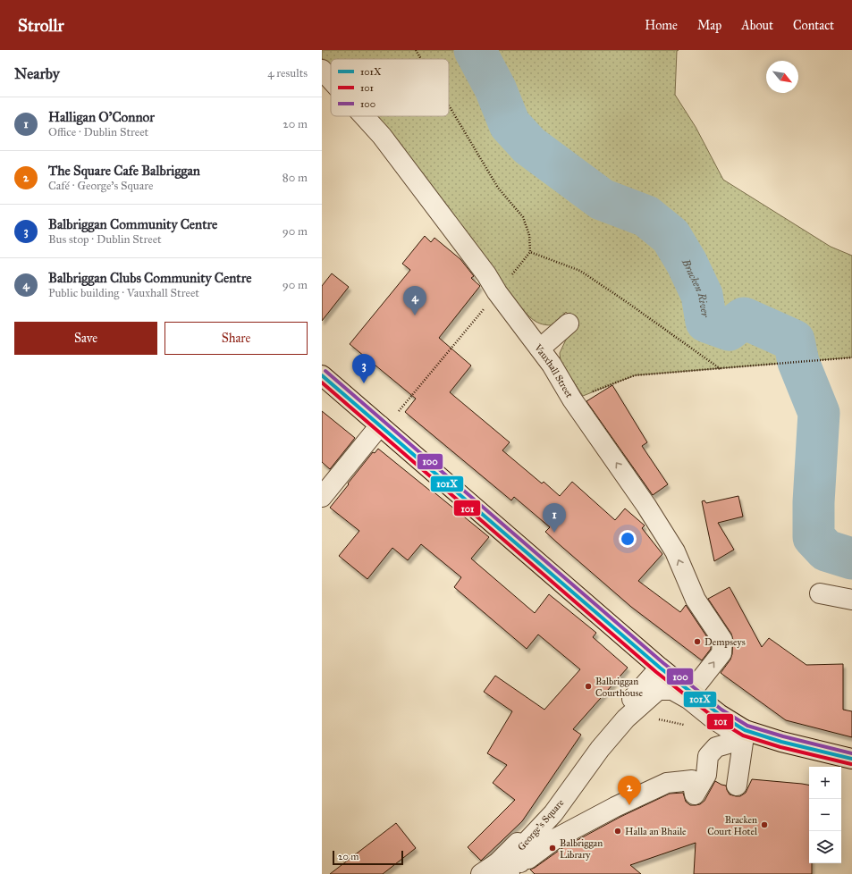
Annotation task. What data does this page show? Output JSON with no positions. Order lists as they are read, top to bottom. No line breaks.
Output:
{"streets":{"street":["Vauxhall Street","George's Square"]},"one_way":["Vauxhall Street"],"water":["Bracken River"],"places":["Dempseys","Balbriggan Courthouse","Bracken Court Hotel","Halla an Bhaile","Balbriggan Library"],"lines":["transit line 100","transit line 101X","transit line 101"],"legend":["101X","101","100"],"scale_bar":"20 m","north":"bottom right","page":{"header":"Strollr","nav":["Home","Map","About","Contact"],"heading":["Nearby","4 results"],"list":[{"mark":"1","name":"Halligan O'Connor","note":"Office · Dublin Street","value":"20 m"},{"mark":"2","name":"The Square Cafe Balbriggan","note":"Café · George's Square","value":"80 m"},{"mark":"3","name":"Balbriggan Community Centre","note":"Bus stop · Dublin Street","value":"90 m"},{"mark":"4","name":"Balbriggan Clubs Community Centre","note":"Public building · Vauxhall Street","value":"90 m"}],"pins":["4","3","1","2"],"buttons":["Save","Share"],"map_buttons":["+","−"],"scale":"20 m"}}
